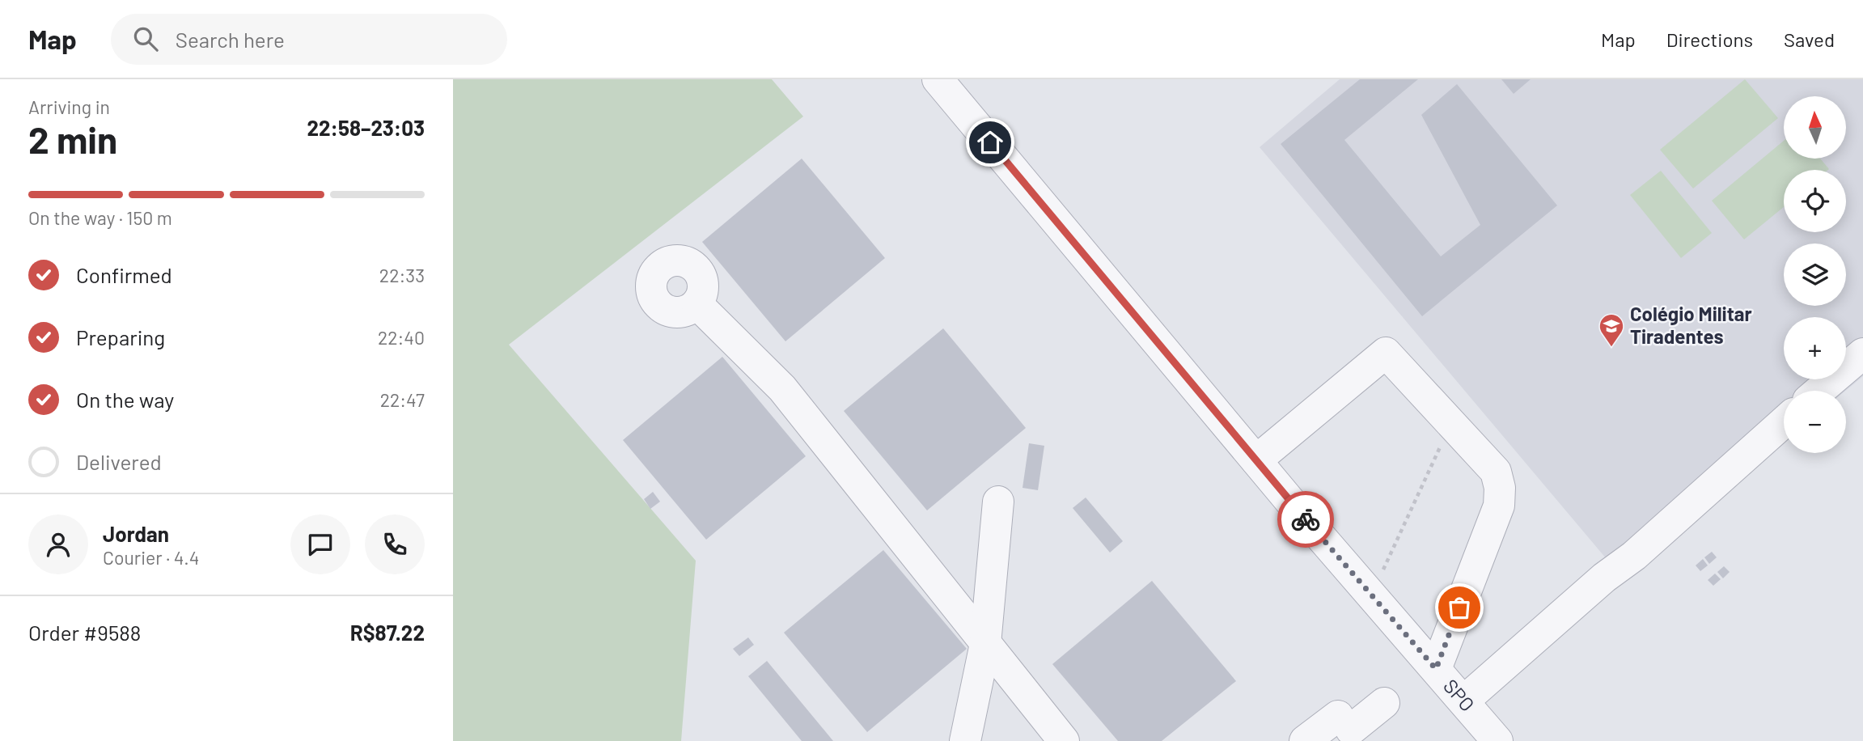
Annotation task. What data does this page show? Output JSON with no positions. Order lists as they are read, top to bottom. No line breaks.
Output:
{"streets":{"street":["SPO"]},"places":{"school or university":["Colégio Militar Tiradentes"]},"north":"top","page":{"header":"Map","search":"Search here","nav":["Map","Directions","Saved"],"heading":["2 min","Arriving in","22:58–23:03"],"panel":["Jordan","Courier · 4.4","Order #9588","R$87.22"],"map_buttons":["+","−"],"bar":"On the way · 150 m","list":[["Confirmed","22:33"],["Preparing","22:40"],["On the way","22:47"],"Delivered"]}}
